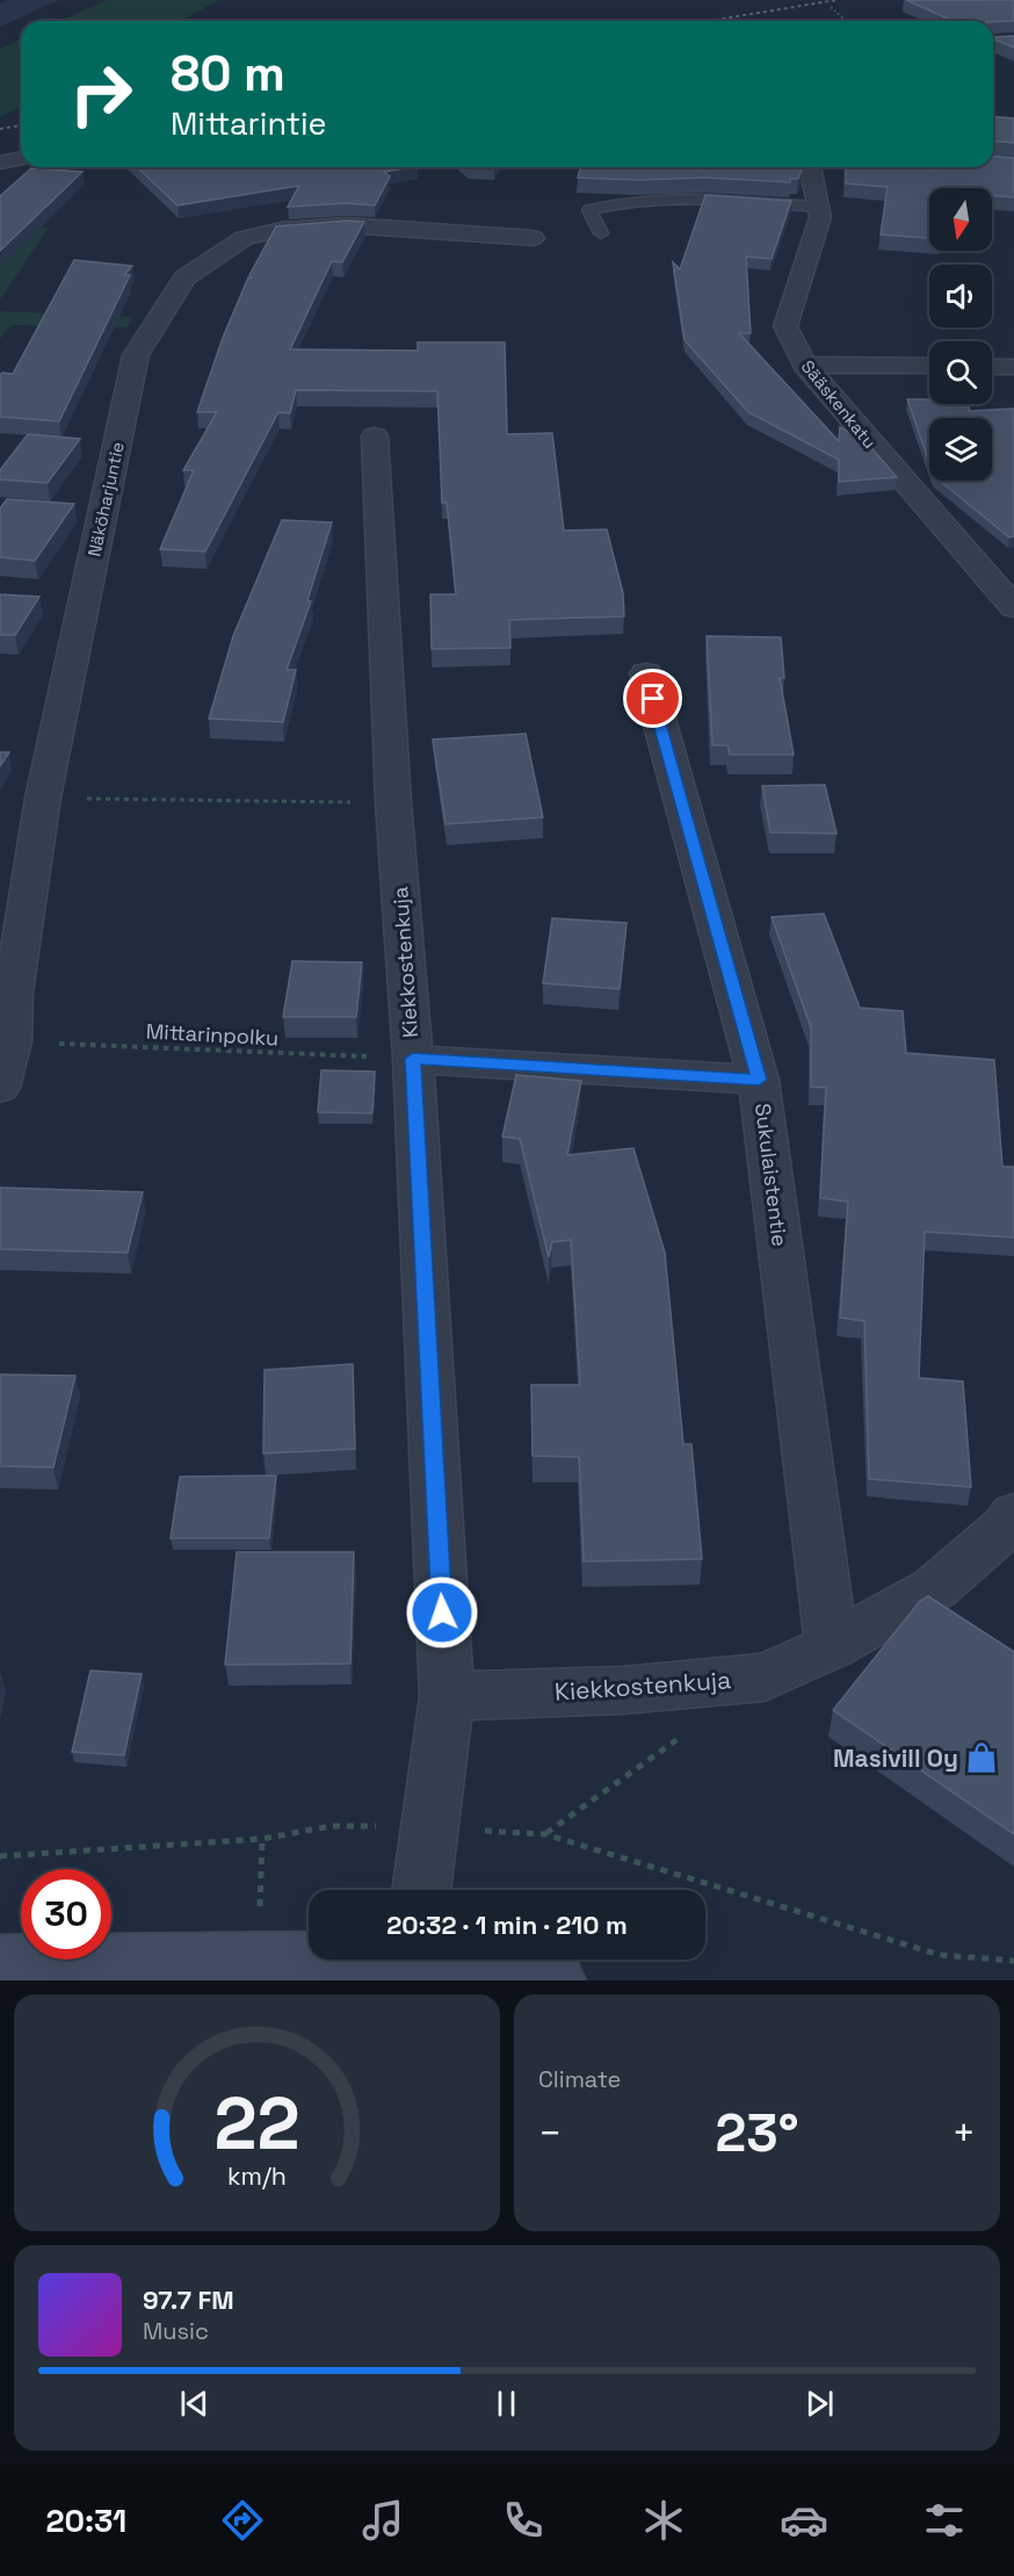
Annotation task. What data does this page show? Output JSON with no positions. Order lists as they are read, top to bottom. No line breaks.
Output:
{"streets":{"street":["Sääskenkatu","Näköharjuntie","Kiekkostenkuja","Sukulaistentie"],"path":["Mittarinpolku"]},"crossings":[["Näköharjuntie","Mittarinpolku"],["Kiekkostenkuja","Mittarinpolku"],["Kiekkostenkuja","Sukulaistentie"]],"places":{"shop":["Masivill Oy"]},"north":"bottom","page":{"turn":["80 m","Mittarintie"],"limit":"30","trip":"20:32 · 1 min · 210 m","tile":"Climate","heat":["−","23°","+"],"song":["97.7 FM","Music"],"tabs":"20:31","gauge":["22","km/h"]}}
